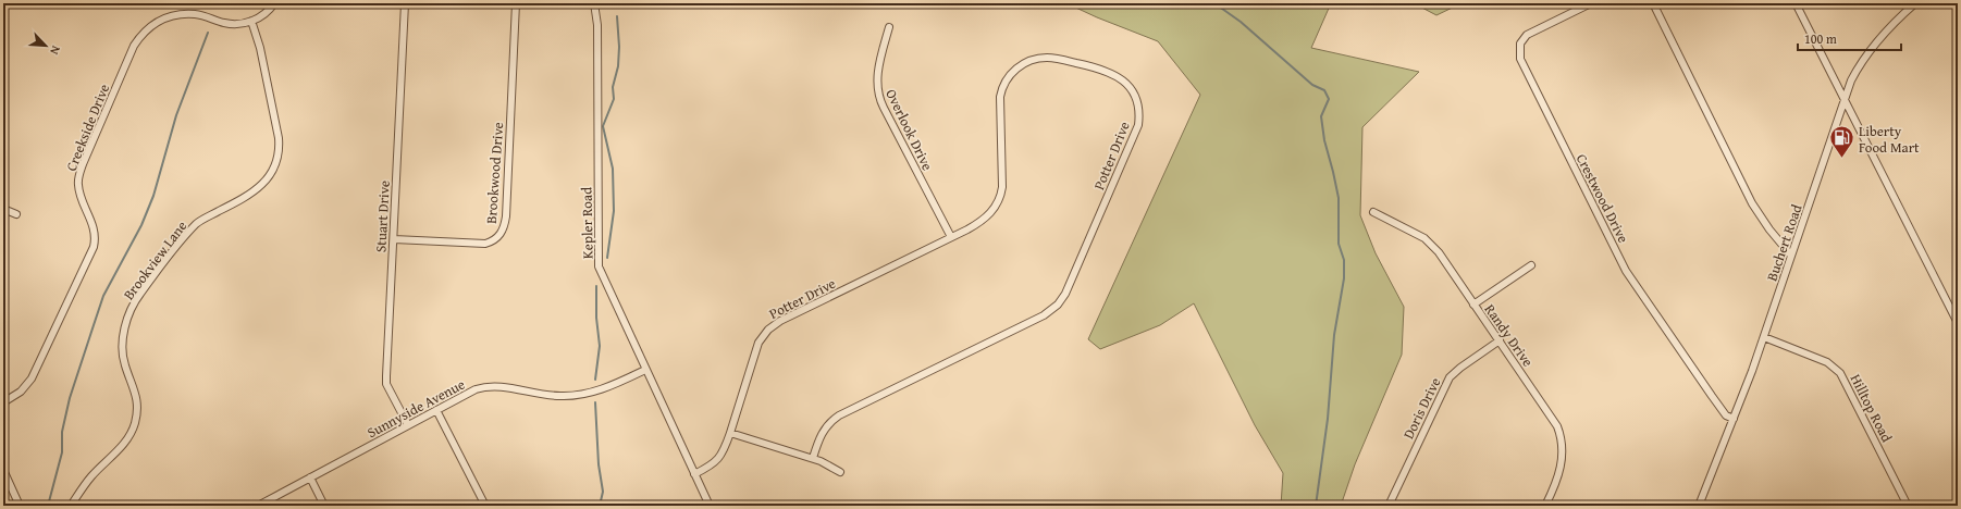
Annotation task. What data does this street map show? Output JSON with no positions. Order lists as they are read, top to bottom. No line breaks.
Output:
{"streets":{"street":["Creekside Drive","Overlook Drive","Potter Drive","Brookwood Drive","Crestwood Drive","Stuart Drive","Kepler Road","Buchert Road","Brookview Lane","Randy Drive","Sunnyside Avenue","Doris Drive","Hilltop Road"]},"crossings":[["Creekside Drive","Brookview Lane"],["Overlook Drive","Potter Drive"],["Potter Drive","Kepler Road"],["Brookwood Drive","Stuart Drive"],["Crestwood Drive","Buchert Road"],["Stuart Drive","Sunnyside Avenue"],["Kepler Road","Sunnyside Avenue"],["Buchert Road","Hilltop Road"],["Randy Drive","Doris Drive"]],"places":{"fuel station":["Liberty Food Mart"]},"scale_bar":"100 m","north":"bottom right"}
